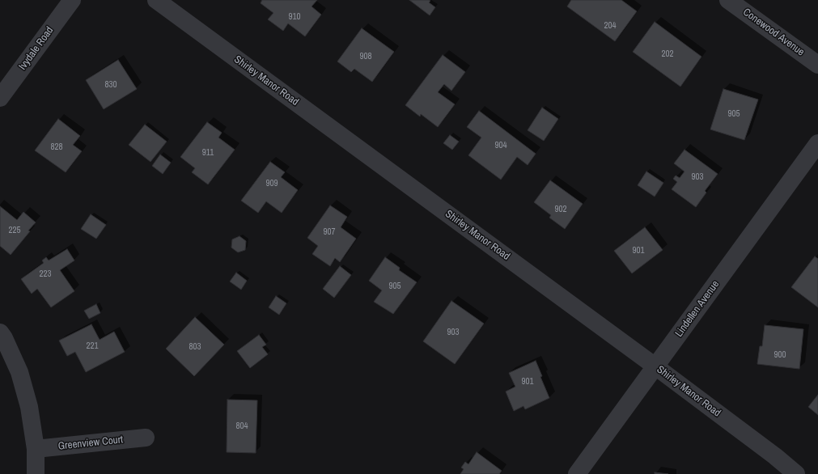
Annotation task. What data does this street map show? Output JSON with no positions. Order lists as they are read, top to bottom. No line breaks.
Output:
{"streets":{"street":["Conewood Avenue","Ivydale Road","Shirley Manor Road","Lindellen Avenue","Greenview Court"]},"crossings":[["Shirley Manor Road","Lindellen Avenue"]],"house_numbers":["910","204","202","908","830","905","904","828","911","903","909","902","225","907","901","223","905","903","221","803","900","901","804"]}
